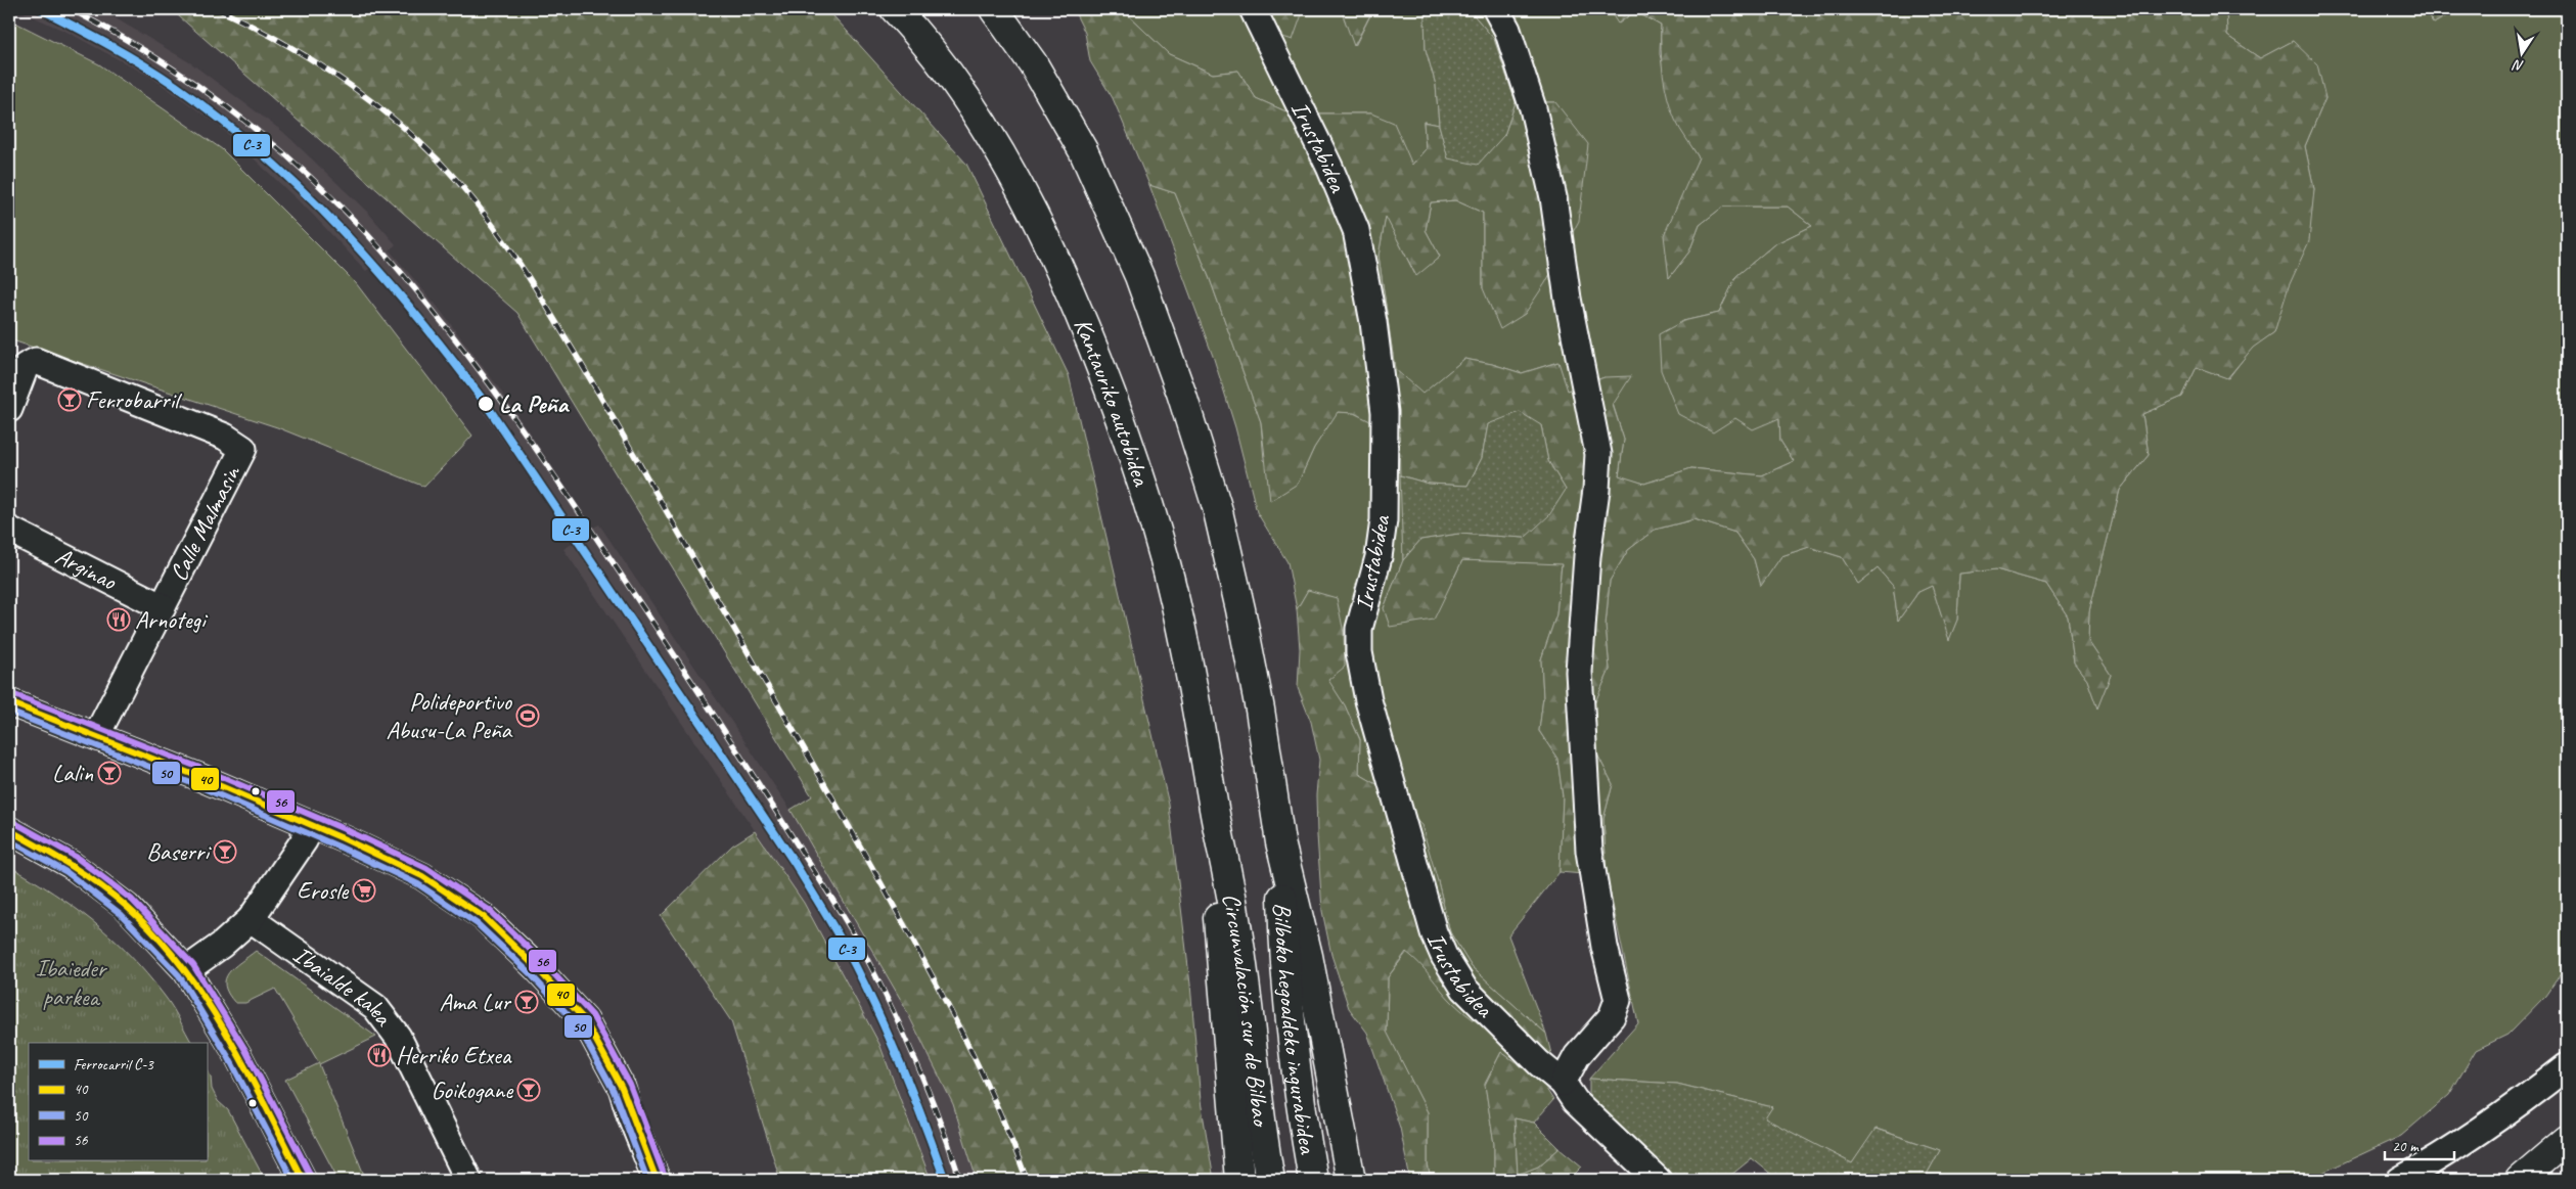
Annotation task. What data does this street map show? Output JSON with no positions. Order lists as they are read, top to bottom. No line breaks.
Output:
{"streets":{"highway":["Kantauriko autobidea","Circunvalación sur de Bilbao","Bilboko hegoaldeko ingurabidea"],"street":["Irustabidea","Calle Malmasin","Arginao","Ibaialde kalea"]},"crossings":[["Kantauriko autobidea","Circunvalación sur de Bilbao"],["Calle Malmasin","Arginao"]],"parks":["Ibaieder parkea"],"places":{"bar":["Ferrobarril","Lalin","Baserri","Ama Lur","Goikogane"],"other":["La Peña"],"restaurant":["Arnotegi","Herriko Etxea"],"sports":["Polideportivo Abusu-La Peña"],"supermarket":["Erosle"]},"lines":["rail line C-3","transit line 56","transit line 40","transit line 50"],"legend":["Ferrocarril C-3","40","50","56"],"scale_bar":"20 m","north":"bottom"}
